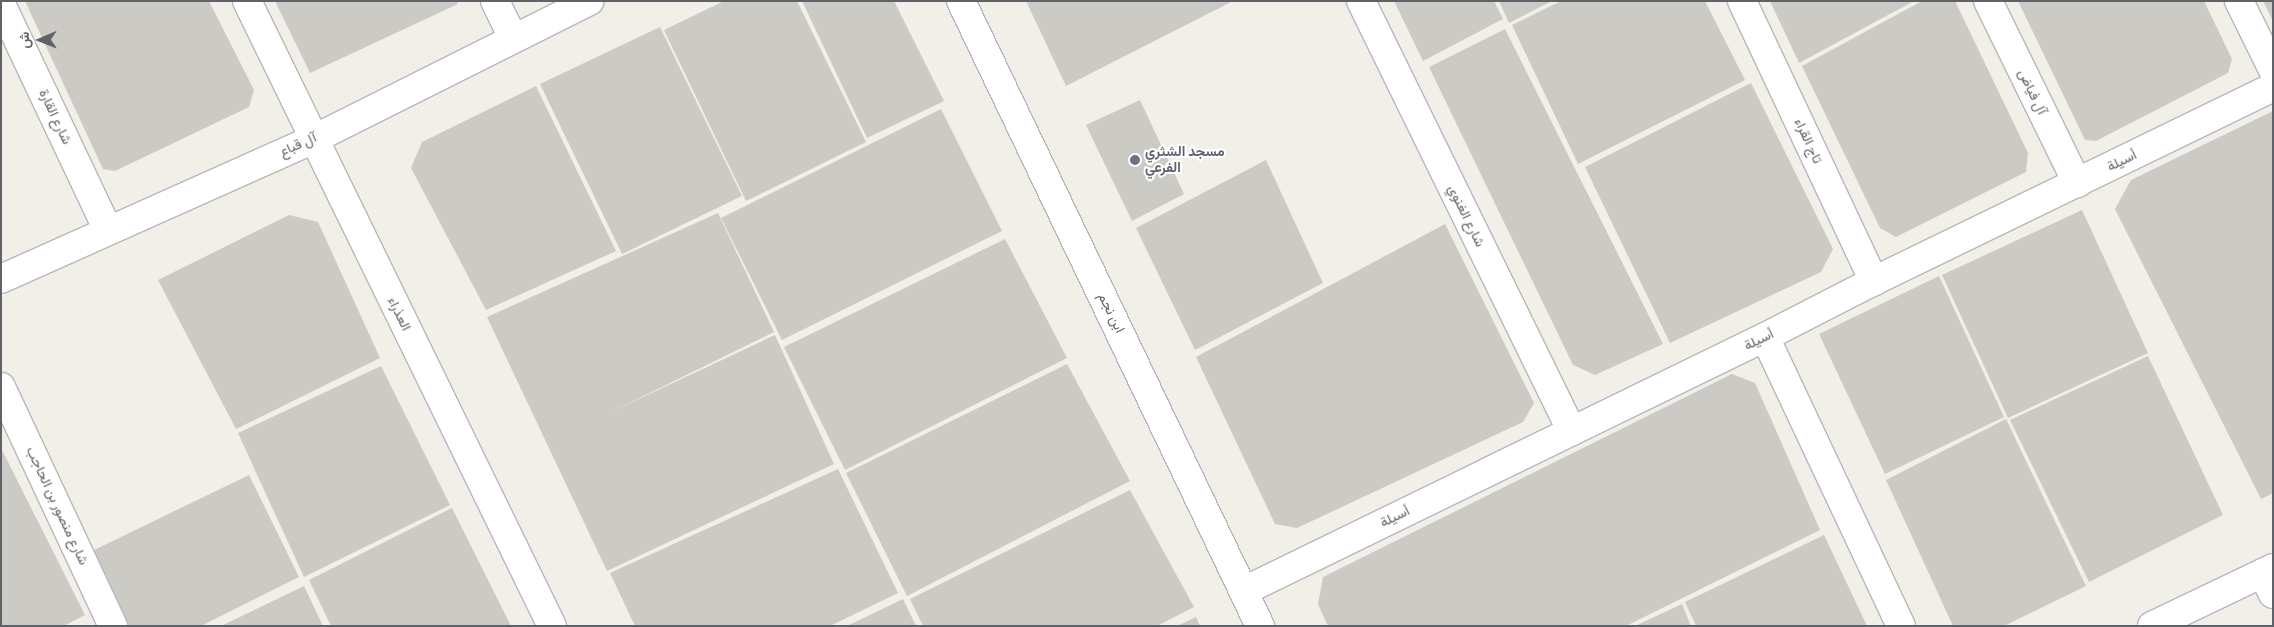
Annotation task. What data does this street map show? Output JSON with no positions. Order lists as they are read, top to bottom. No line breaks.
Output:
{"streets":{"street":["آل فياض","شارع القارة","تاج القراء","آل قباع","أسيلة","شارع الغنوي","ابن نجم","العذراء","شارع منصور بن الحاجب"]},"crossings":[["آل فياض","أسيلة"],["شارع القارة","آل قباع"],["تاج القراء","أسيلة"],["آل قباع","العذراء"],["أسيلة","شارع الغنوي"],["أسيلة","ابن نجم"]],"places":["مسجد الشثري الفرعي"],"north":"left"}
